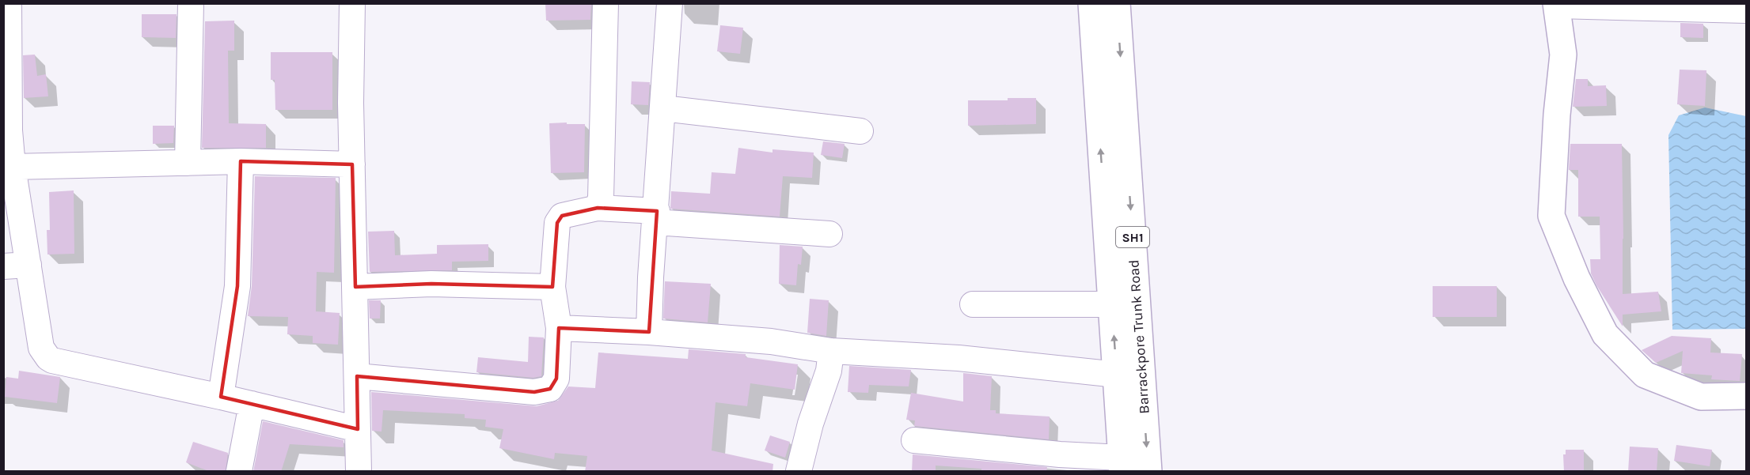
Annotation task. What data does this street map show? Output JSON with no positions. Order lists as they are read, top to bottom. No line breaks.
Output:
{"streets":{"main road":["SH1","Barrackpore Trunk Road"]}}
